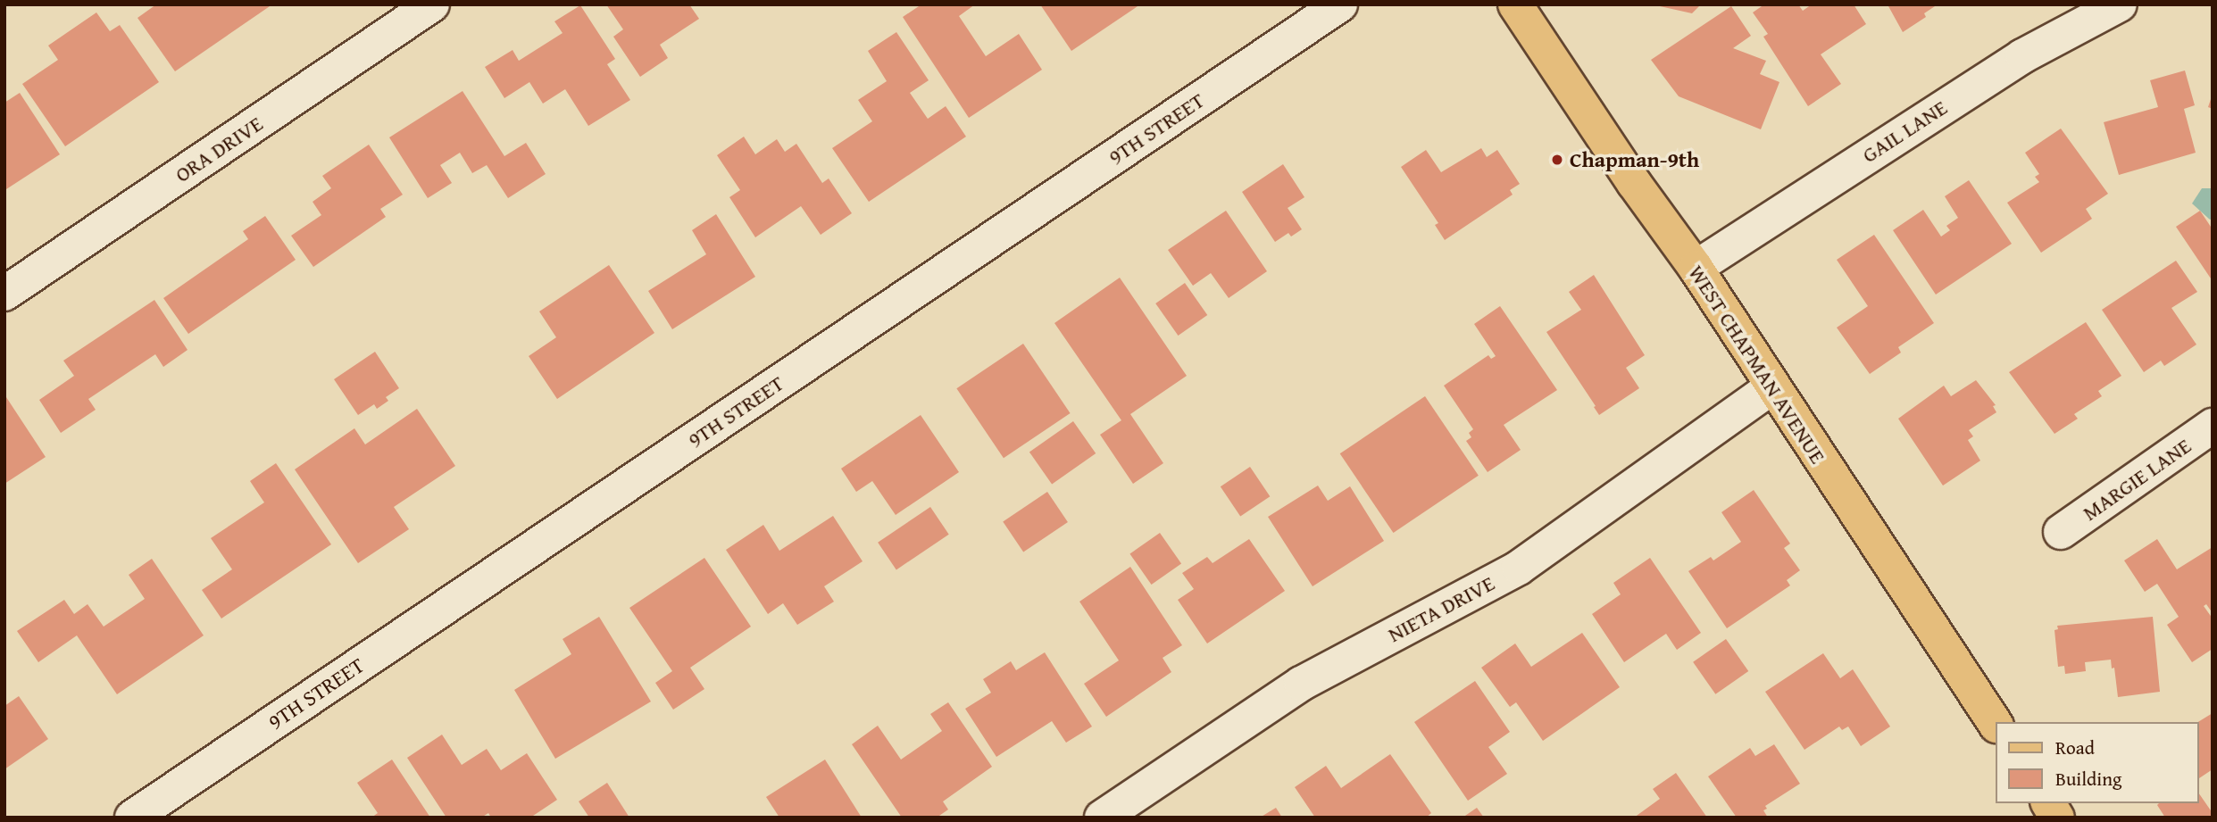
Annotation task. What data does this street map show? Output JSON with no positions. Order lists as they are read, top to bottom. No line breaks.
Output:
{"streets":{"main road":["WEST CHAPMAN AVENUE"],"street":["9TH STREET","GAIL LANE","ORA DRIVE","MARGIE LANE","NIETA DRIVE"]},"crossings":[["GAIL LANE","WEST CHAPMAN AVENUE"],["WEST CHAPMAN AVENUE","NIETA DRIVE"]],"places":["Chapman-9th"],"legend":["Road","Building"]}
